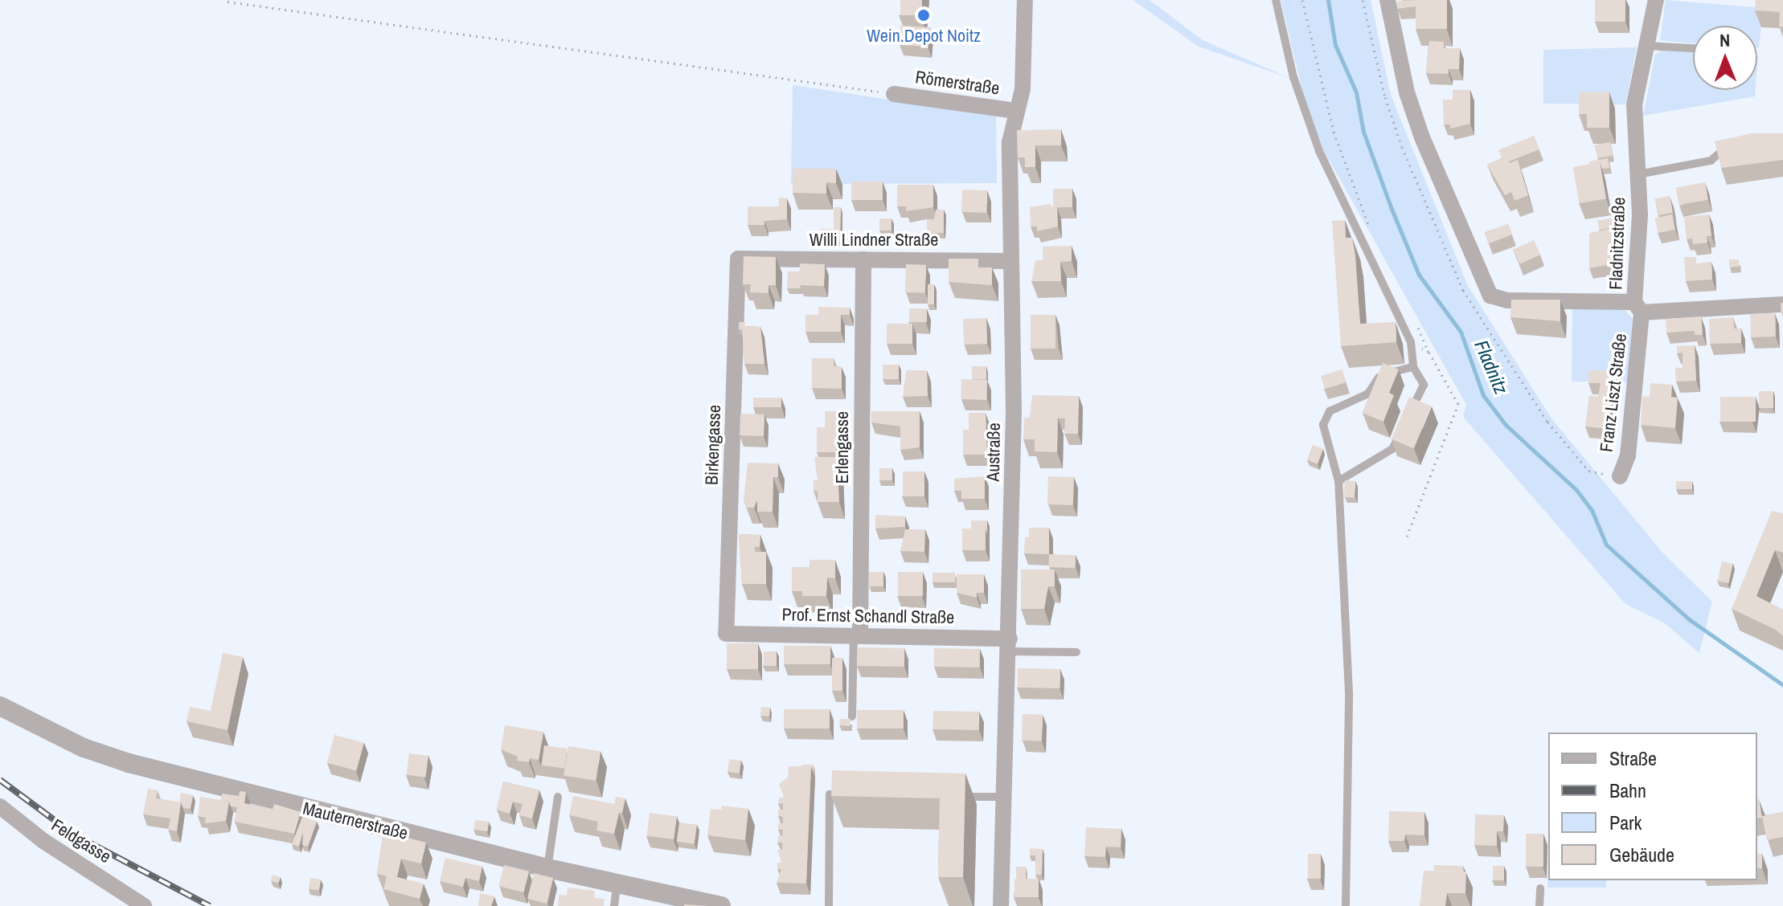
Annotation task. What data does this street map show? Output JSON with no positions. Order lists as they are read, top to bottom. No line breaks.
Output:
{"streets":{"street":["Römerstraße","Willi Lindner Straße","Fladnitzstraße","Franz Liszt Straße","Birkengasse","Erlengasse","Austraße","Prof. Ernst Schandl Straße","Mauternerstraße","Feldgasse"]},"crossings":[["Römerstraße","Austraße"],["Willi Lindner Straße","Birkengasse"],["Willi Lindner Straße","Erlengasse"],["Willi Lindner Straße","Austraße"],["Fladnitzstraße","Franz Liszt Straße"],["Birkengasse","Prof. Ernst Schandl Straße"],["Erlengasse","Prof. Ernst Schandl Straße"],["Austraße","Prof. Ernst Schandl Straße"]],"water":["Fladnitz"],"places":["Wein.Depot Noitz"],"legend":["Straße","Bahn","Park","Gebäude"],"north":"top"}
